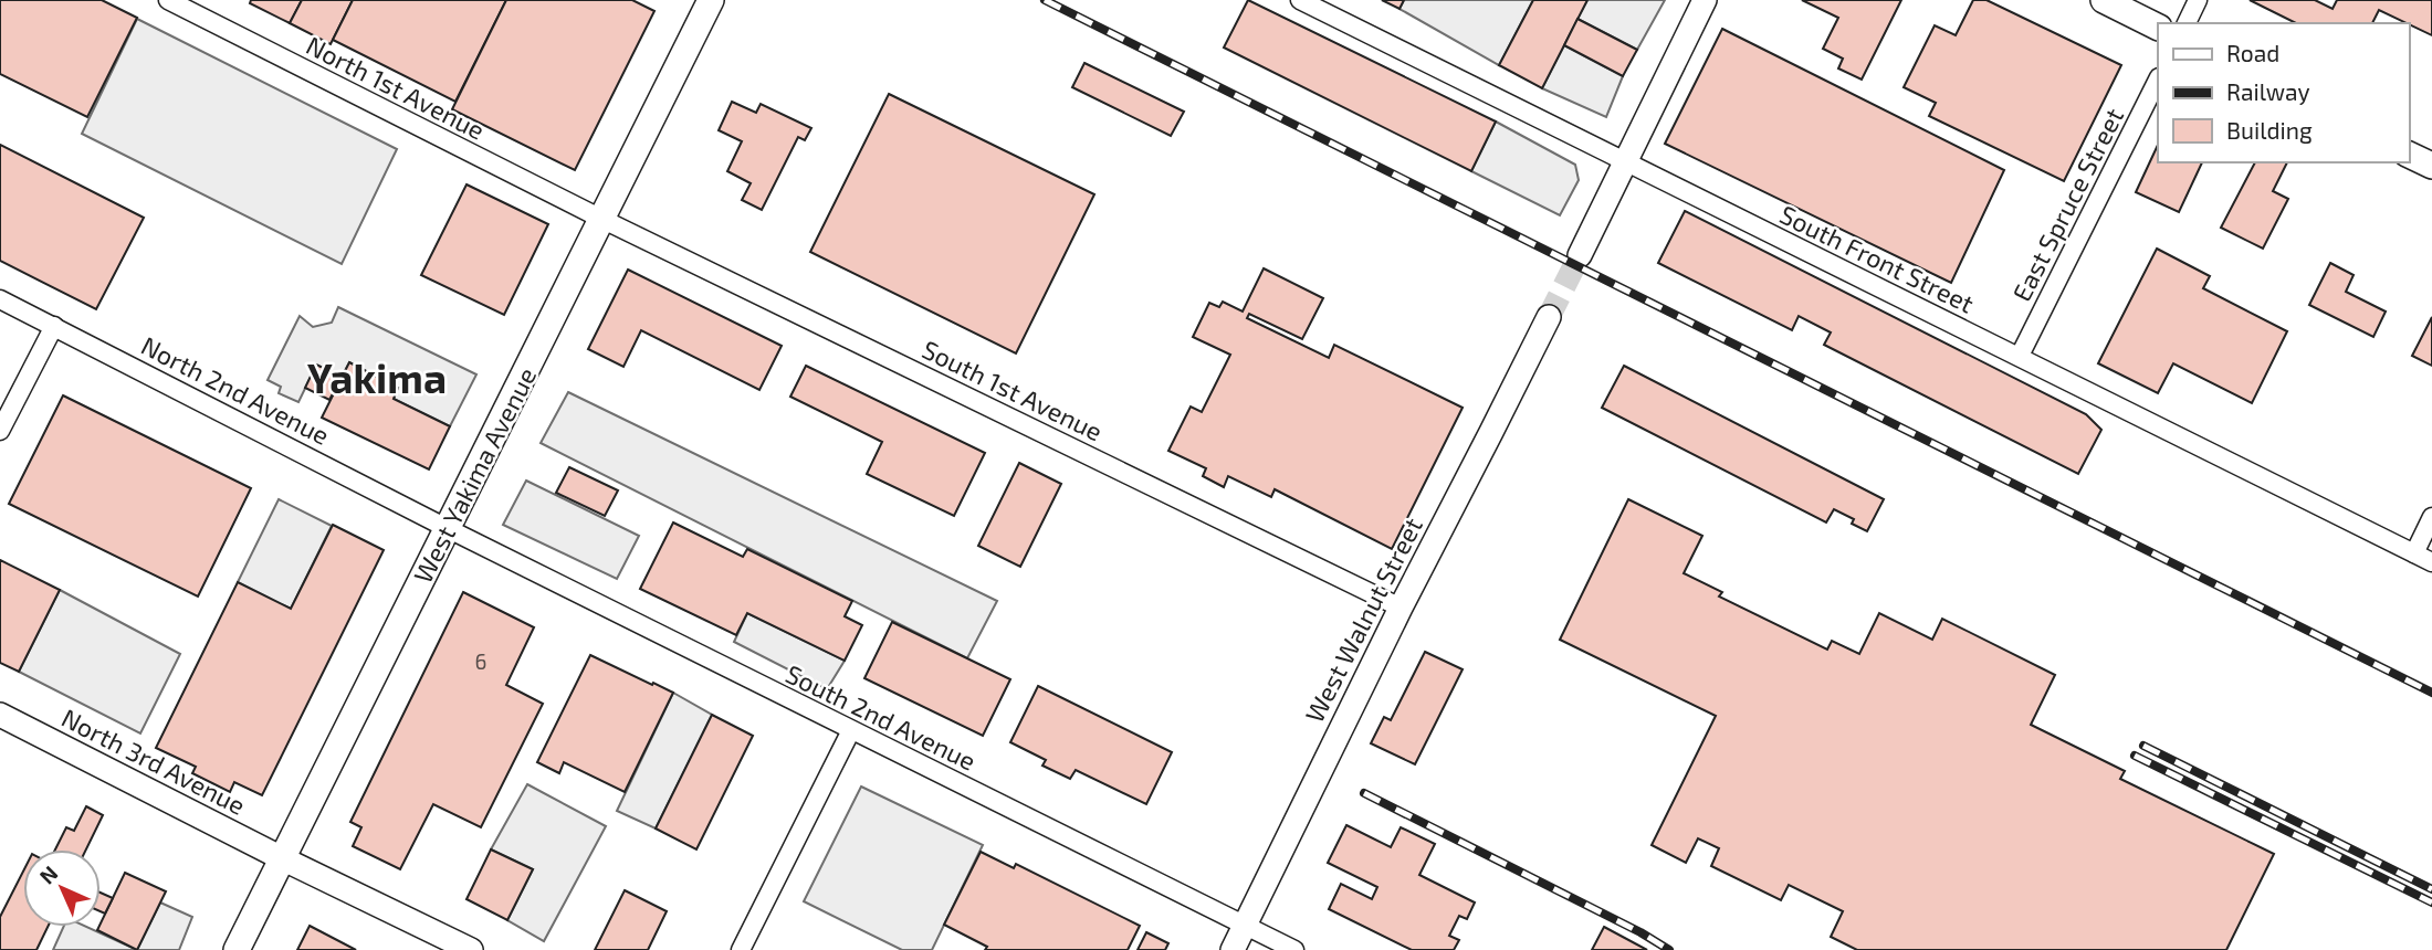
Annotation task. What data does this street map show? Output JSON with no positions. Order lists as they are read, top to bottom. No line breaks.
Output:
{"streets":{"main road":["West Yakima Avenue"],"street":["North 1st Avenue","East Spruce Street","South Front Street","North 2nd Avenue","South 1st Avenue","West Walnut Street","South 2nd Avenue","North 3rd Avenue"]},"crossings":[["North 1st Avenue","South 1st Avenue"],["North 1st Avenue","West Yakima Avenue"],["East Spruce Street","South Front Street"],["North 2nd Avenue","West Yakima Avenue"],["North 2nd Avenue","South 2nd Avenue"],["South 1st Avenue","West Yakima Avenue"],["South 1st Avenue","West Walnut Street"],["West Yakima Avenue","South 2nd Avenue"],["West Yakima Avenue","North 3rd Avenue"],["West Walnut Street","South 2nd Avenue"]],"districts":["Yakima"],"house_numbers":["6"],"legend":["Road","Railway","Building"],"north":"top left"}
